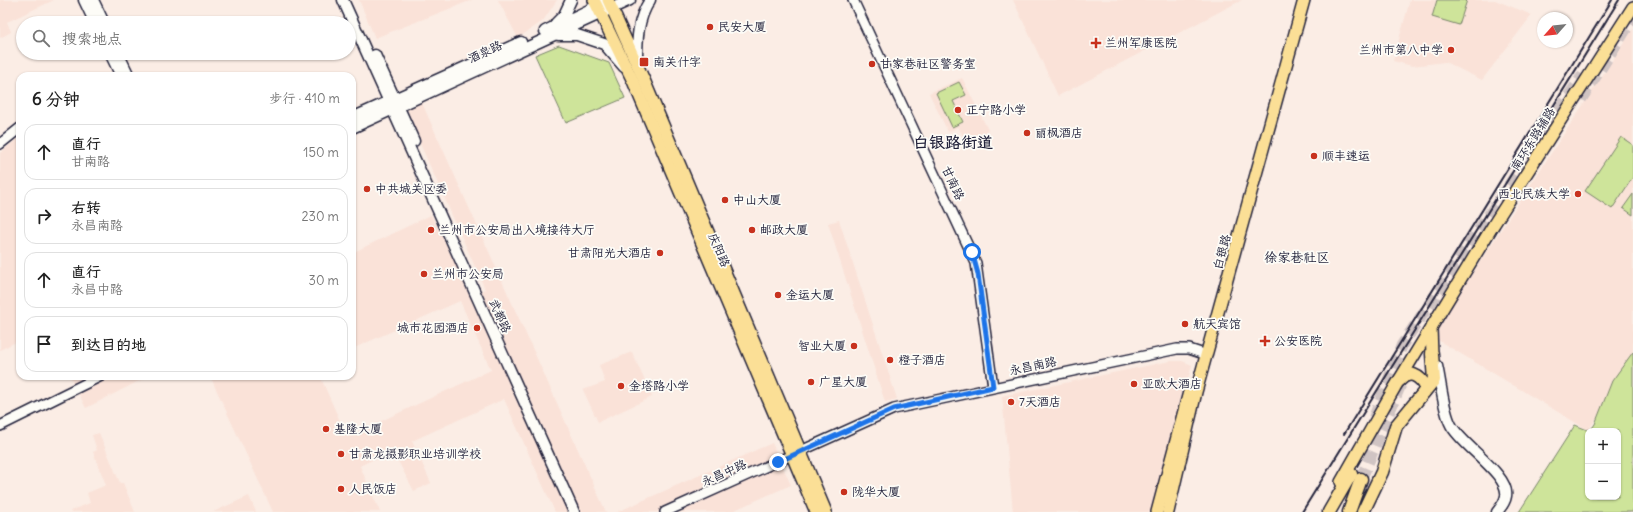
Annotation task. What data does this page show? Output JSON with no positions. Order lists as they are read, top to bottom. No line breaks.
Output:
{"streets":{"main road":["酒泉路","南环东路辅路","庆阳路","白银路","武都路"],"street":["甘南路","永昌南路","永昌中路"]},"crossings":[["酒泉路","庆阳路"],["酒泉路","武都路"],["甘南路","永昌南路"],["庆阳路","永昌南路"],["庆阳路","永昌中路"],["白银路","永昌南路"],["永昌南路","永昌中路"]],"districts":["白银路街道","徐家巷社区"],"places":{"other":["民安大厦","兰州市第八中学","甘家巷社区警务室","正宁路小学","丽枫酒店","顺丰速运","中共城关区委","西北民族大学","中山大厦","兰州市公安局出入境接待大厅","邮政大厦","甘肃阳光大酒店","兰州市公安局","金运大厦","航天宾馆","城市花园酒店","智业大厦","橙子酒店","广星大厦","亚欧大酒店","金塔路小学","7天酒店","基隆大厦","甘肃龙摄影职业培训学校","人民饭店","陇华大厦"],"health":["兰州军康医院","公安医院"],"transit":["南关什字"]},"north":"bottom left","page":{"search":"搜索地点","heading":["6 分钟","步行 · 410 m"],"list":[["直行","甘南路","150 m"],["右转","永昌南路","230 m"],["直行","永昌中路","30 m"],"到达目的地"],"map_buttons":["+","−"]}}
